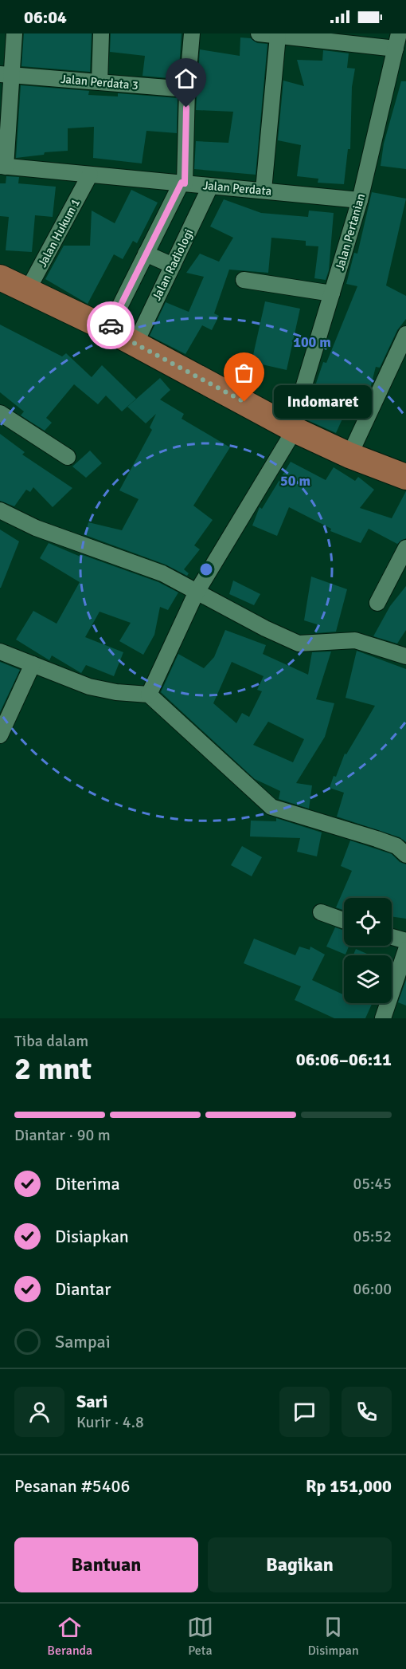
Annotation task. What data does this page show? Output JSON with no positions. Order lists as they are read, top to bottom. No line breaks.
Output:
{"streets":{"street":["Jalan Perdata 3","Jalan Perdata","Jalan Pertanian","Jalan Hukum 1","Jalan Radiologi"]},"crossings":[["Jalan Perdata","Jalan Pertanian"],["Jalan Perdata","Jalan Hukum 1"],["Jalan Perdata","Jalan Radiologi"]],"places":["Indomaret"],"page":{"status":"06:04","bubble":"Indomaret","heading":["2 mnt","Tiba dalam","06:06–06:11"],"panel":["Sari","Kurir · 4.8","Pesanan #5406","Rp 151,000"],"bar":"Diantar · 90 m","list":[["Diterima","05:45"],["Disiapkan","05:52"],["Diantar","06:00"],"Sampai"],"buttons":["Bantuan","Bagikan"],"tabs":["Beranda","Peta","Disimpan"]},"rings":["100 m","50 m"]}
